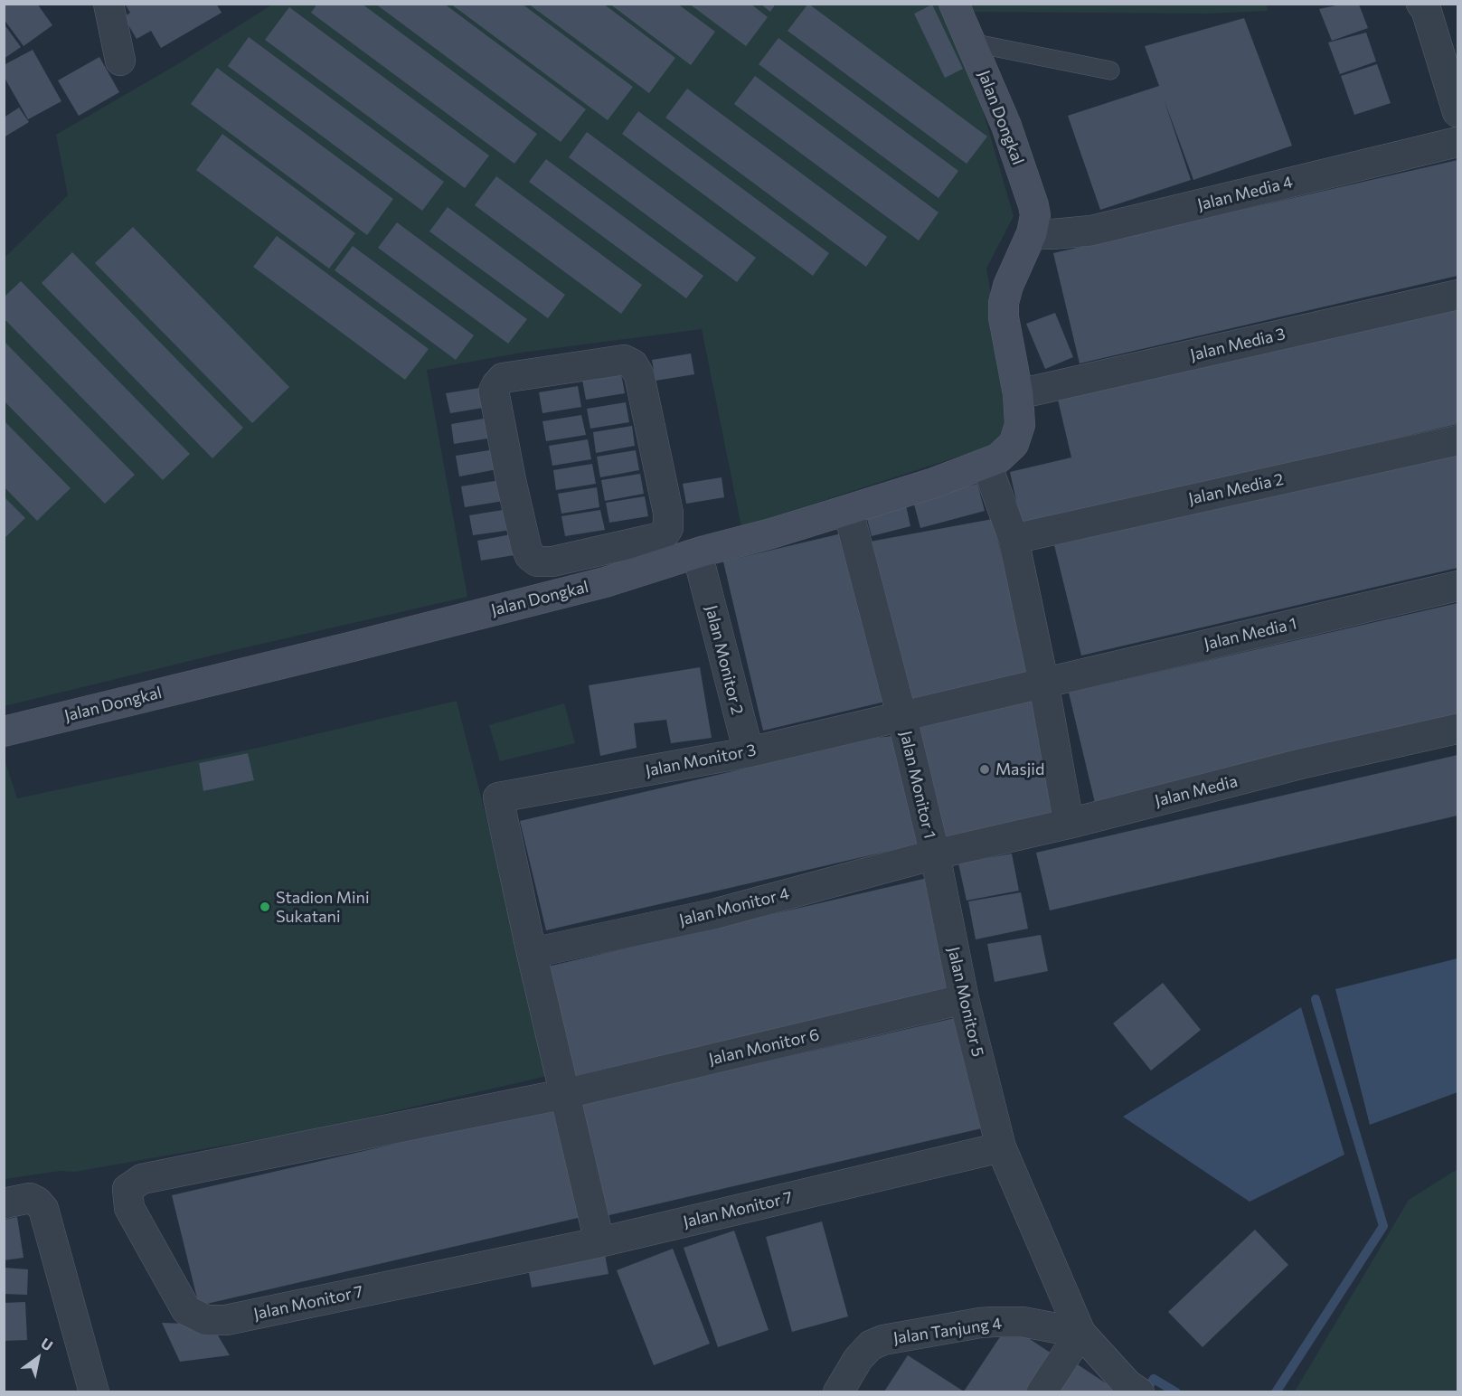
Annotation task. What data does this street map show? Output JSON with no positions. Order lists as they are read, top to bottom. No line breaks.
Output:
{"streets":{"street":["Jalan Dongkal","Jalan Media 4","Jalan Media 3","Jalan Media 2","Jalan Media 1","Jalan Monitor 2","Jalan Monitor 3","Jalan Monitor 1","Jalan Media","Jalan Monitor 4","Jalan Monitor 5","Jalan Monitor 6","Jalan Monitor 7","Jalan Tanjung 4"]},"crossings":[["Jalan Dongkal","Jalan Media 4"],["Jalan Dongkal","Jalan Media 3"],["Jalan Media 1","Jalan Monitor 3"],["Jalan Media 1","Jalan Monitor 1"],["Jalan Monitor 2","Jalan Monitor 3"],["Jalan Monitor 3","Jalan Monitor 1"],["Jalan Monitor 3","Jalan Monitor 4"],["Jalan Monitor 1","Jalan Media"],["Jalan Monitor 1","Jalan Monitor 4"],["Jalan Monitor 1","Jalan Monitor 5"],["Jalan Media","Jalan Monitor 4"],["Jalan Media","Jalan Monitor 5"],["Jalan Monitor 4","Jalan Monitor 5"],["Jalan Monitor 5","Jalan Monitor 6"],["Jalan Monitor 5","Jalan Monitor 7"],["Jalan Monitor 5","Jalan Tanjung 4"],["Jalan Monitor 6","Jalan Monitor 7"]],"places":["Masjid","Stadion Mini Sukatani"],"north":"top right"}
